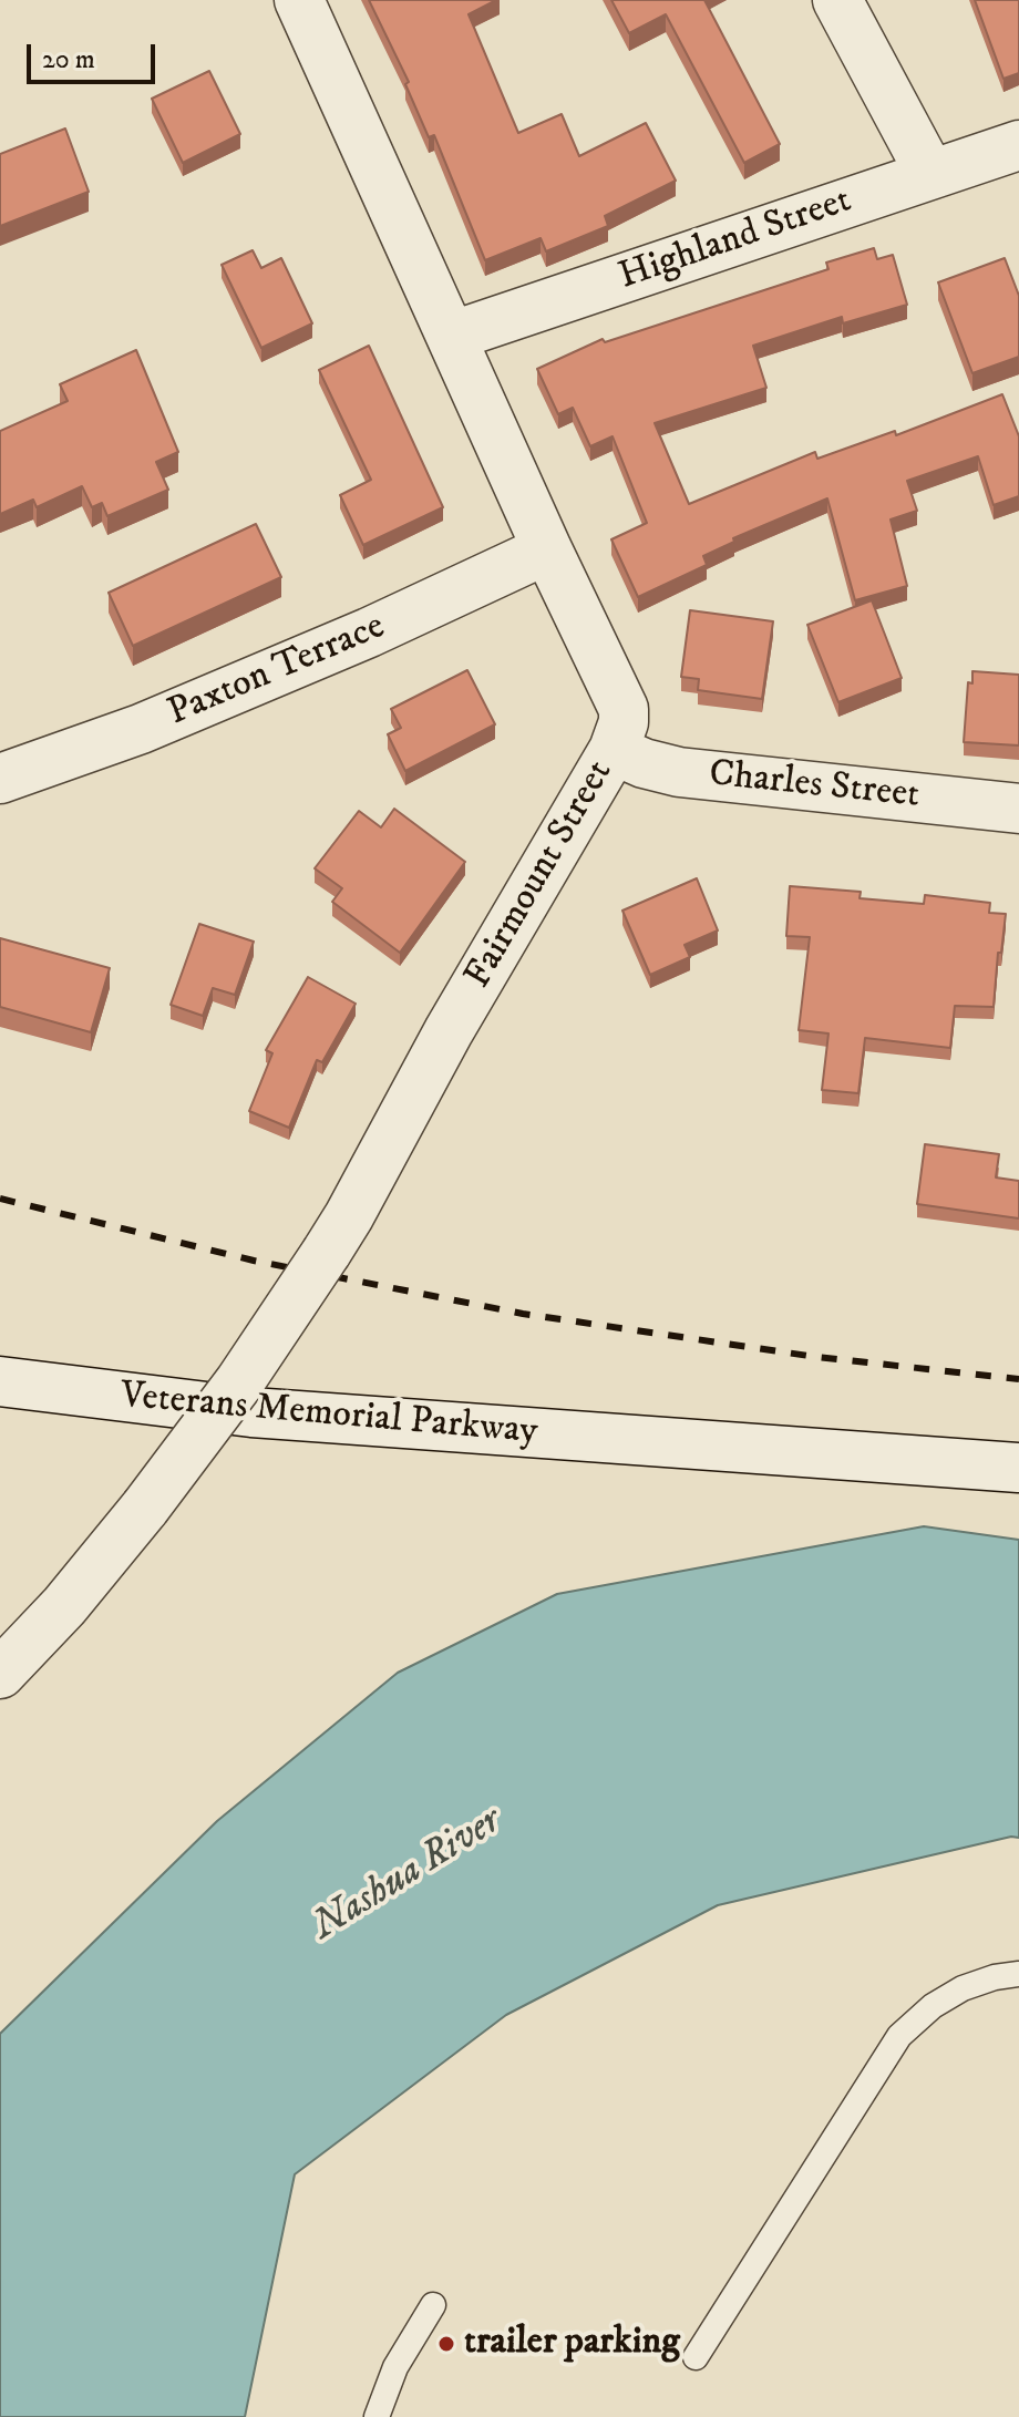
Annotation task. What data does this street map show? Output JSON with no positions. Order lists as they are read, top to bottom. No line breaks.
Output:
{"streets":{"street":["Highland Street","Paxton Terrace","Charles Street","Fairmount Street","Veterans Memorial Parkway"]},"crossings":[["Highland Street","Fairmount Street"],["Paxton Terrace","Fairmount Street"],["Charles Street","Fairmount Street"]],"water":["Nashua River"],"places":["trailer parking"],"scale_bar":"20 m"}
